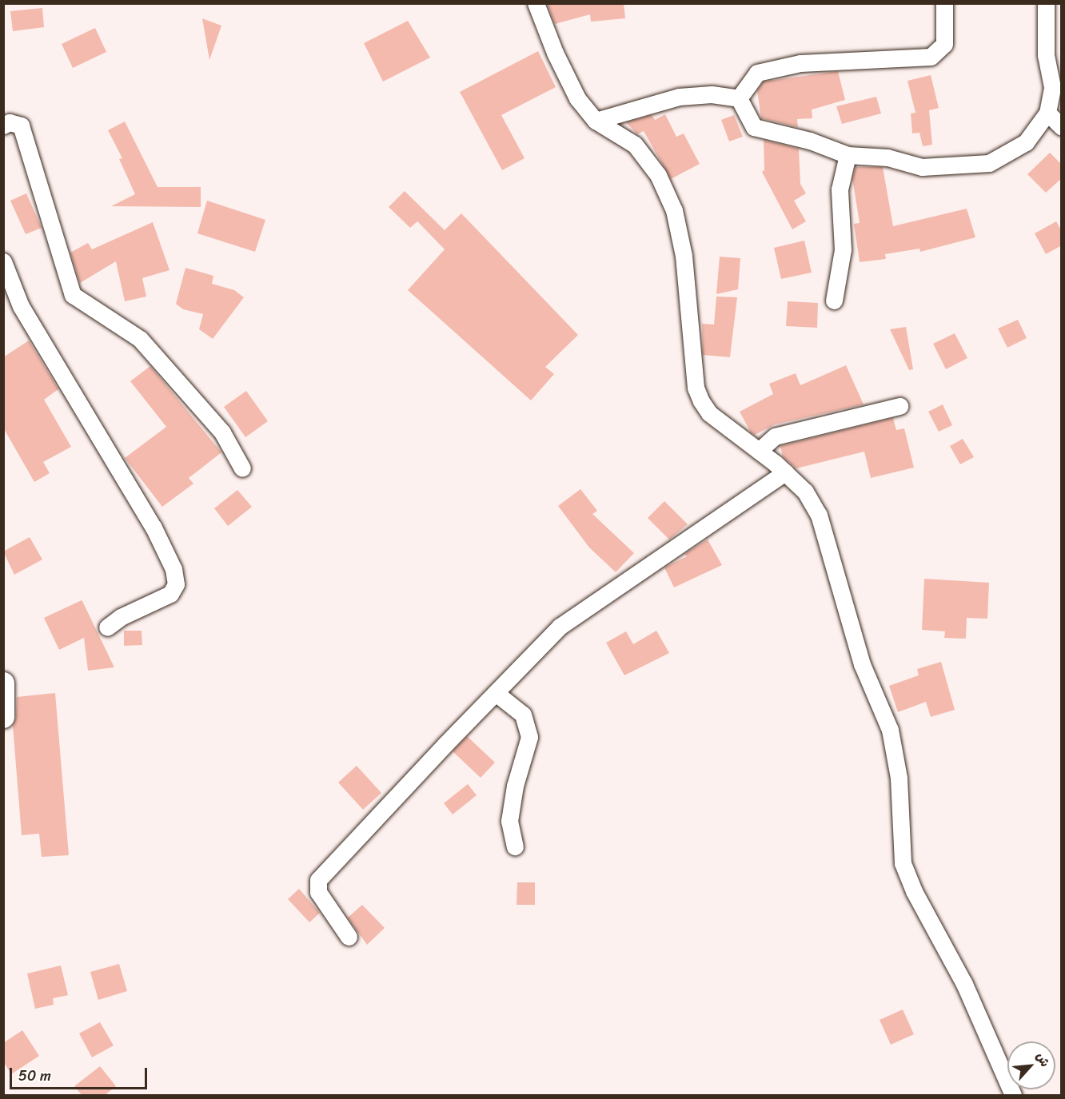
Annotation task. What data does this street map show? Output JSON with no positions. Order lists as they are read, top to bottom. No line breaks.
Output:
{"scale_bar":"50 m","north":"top right"}
